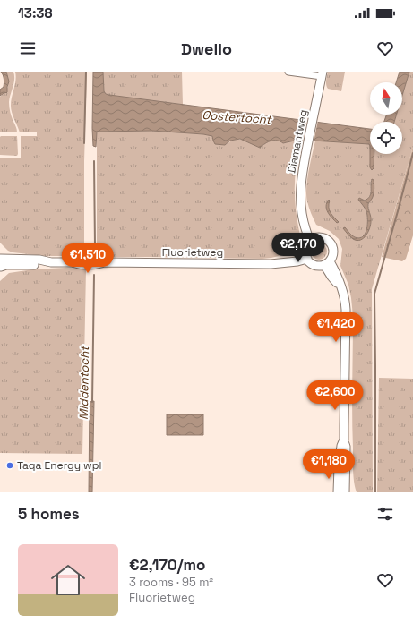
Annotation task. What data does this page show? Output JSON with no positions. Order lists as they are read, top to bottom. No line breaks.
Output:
{"streets":{"street":["Diamantweg","Fluorietweg"]},"crossings":[["Diamantweg","Fluorietweg"]],"water":["Oostertocht","Middentocht"],"places":["Taqa Energy wpl"],"north":"top","page":{"status":"13:38","header":"Dwello","price":["€2,170","€1,510","€1,420","€2,600","€1,180"],"heading":"5 homes","list":[{"name":"€2,170/mo","note":"3 rooms · 95 m² · Fluorietweg"}]}}
